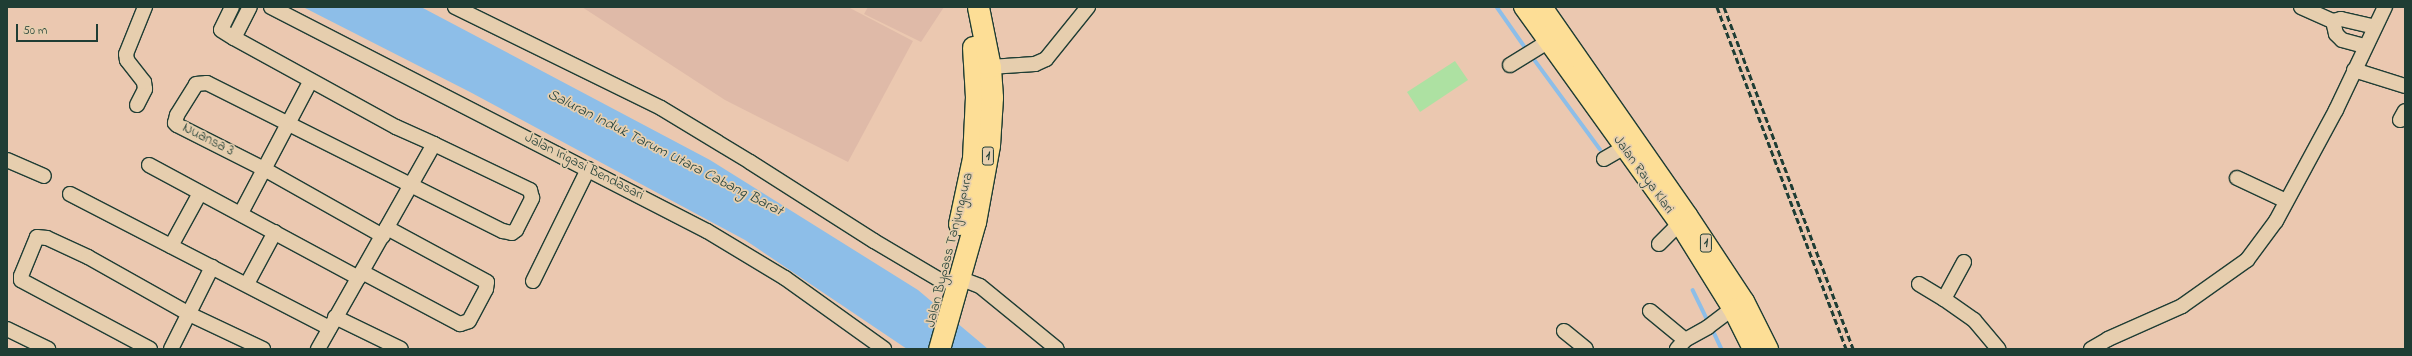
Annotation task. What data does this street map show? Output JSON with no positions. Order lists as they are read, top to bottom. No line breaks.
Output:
{"streets":{"highway":["1","Jalan Bypass Tanjungpura"],"main road":["Jalan Raya Klari"],"street":["Nuansa 3","Jalan Irigasi Bendasari"]},"water":["Saluran Induk Tarum Utara Cabang Barat"],"scale_bar":"50 m"}
